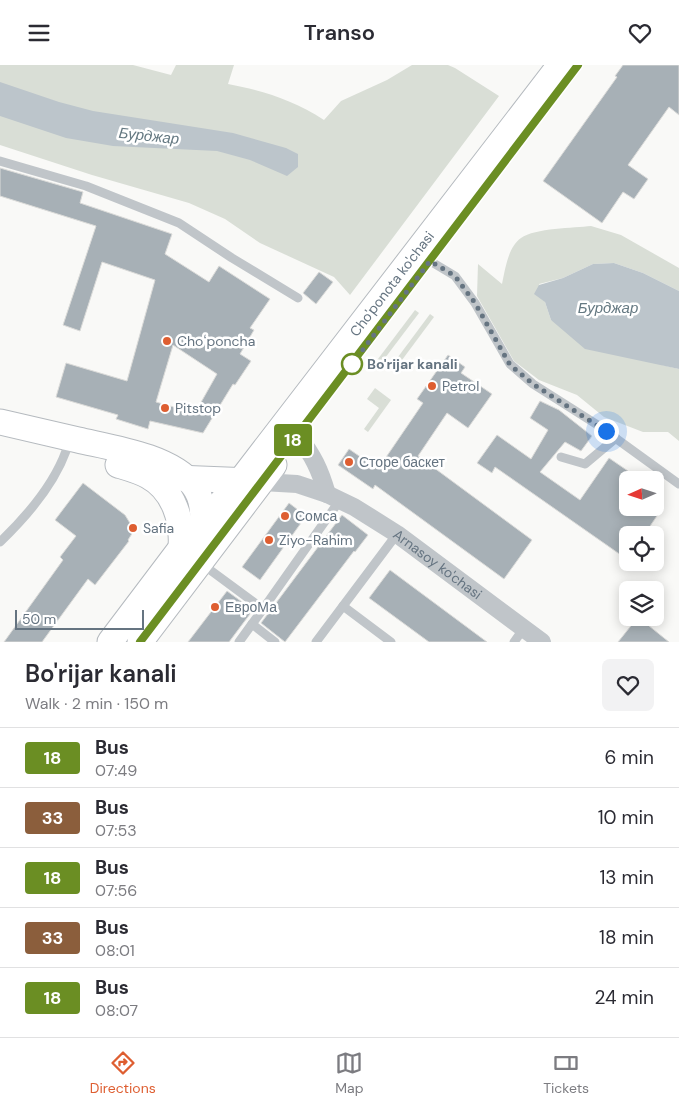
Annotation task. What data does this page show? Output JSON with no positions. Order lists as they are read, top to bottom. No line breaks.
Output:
{"streets":{"main road":["Cho'ponota ko'chasi","Arnasoy ko'chasi"]},"crossings":[["Cho'ponota ko'chasi","Arnasoy ko'chasi"]],"water":["Бурджар"],"places":["Choʻponcha","Bo'rijar kanali","Petrol","Pitstop","Сторе баскет","Сомса","Safia","Ziyo-Rahim","ЕвроМа"],"lines":["bus line 18"],"scale_bar":"50 m","north":"left","page":{"header":"Transo","on_map":"18","scale":"50 m","heading":["Bo'rijar kanali","Walk · 2 min · 150 m"],"list":[{"mark":"18","name":"Bus","note":"07:49","value":"6 min"},{"mark":"33","name":"Bus","note":"07:53","value":"10 min"},{"mark":"18","name":"Bus","note":"07:56","value":"13 min"},{"mark":"33","name":"Bus","note":"08:01","value":"18 min"},{"mark":"18","name":"Bus","note":"08:07","value":"24 min"}],"tabs":["Directions","Map","Tickets"]}}
